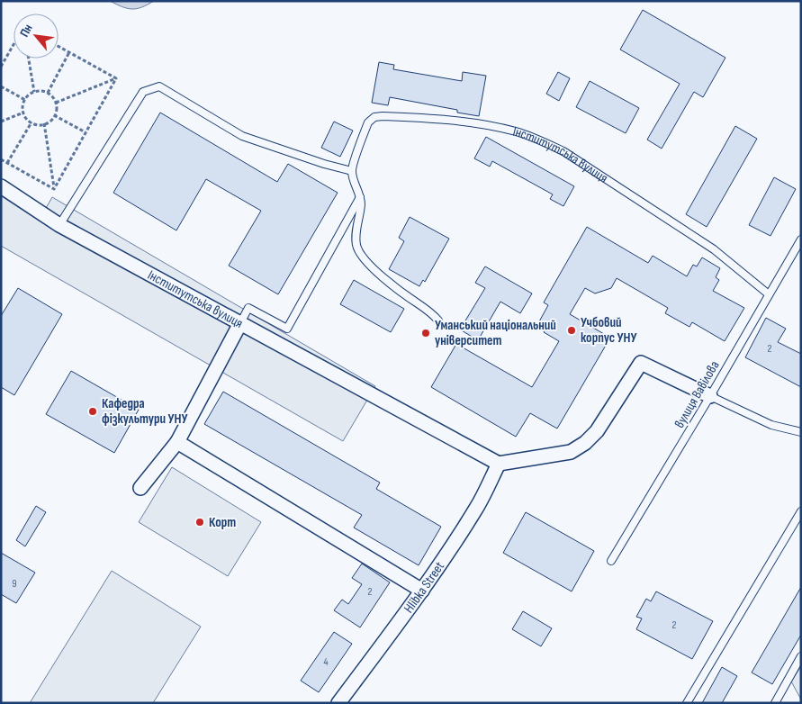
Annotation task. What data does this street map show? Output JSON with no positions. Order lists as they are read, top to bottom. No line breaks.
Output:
{"streets":{"street":["Інститутська вулиця","Hlibka Street"],"lane":["вулиця Вавілова"]},"crossings":[["Інститутська вулиця","вулиця Вавілова"]],"places":["Учбовий корпус УНУ","Уманський національний університет","Кафедра фізкультури УНУ","Корт"],"house_numbers":["2","9","2","2","4"],"north":"top left"}
